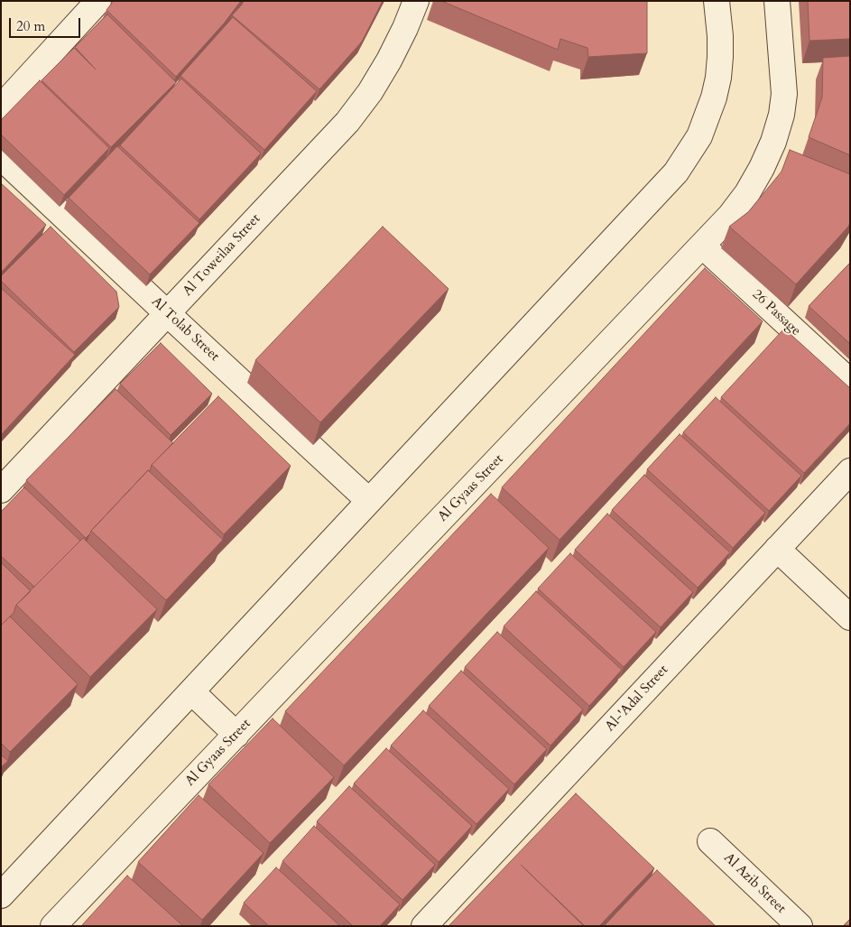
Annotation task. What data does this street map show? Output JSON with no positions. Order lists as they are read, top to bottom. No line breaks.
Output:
{"streets":{"street":["Al Toweilaa Street","26 Passage","Al Tolab Street","Al Gyaas Street","Al-'Adal Street","Al Azib Street"]},"crossings":[["Al Toweilaa Street","Al Tolab Street"],["26 Passage","Al Gyaas Street"]],"scale_bar":"20 m"}
